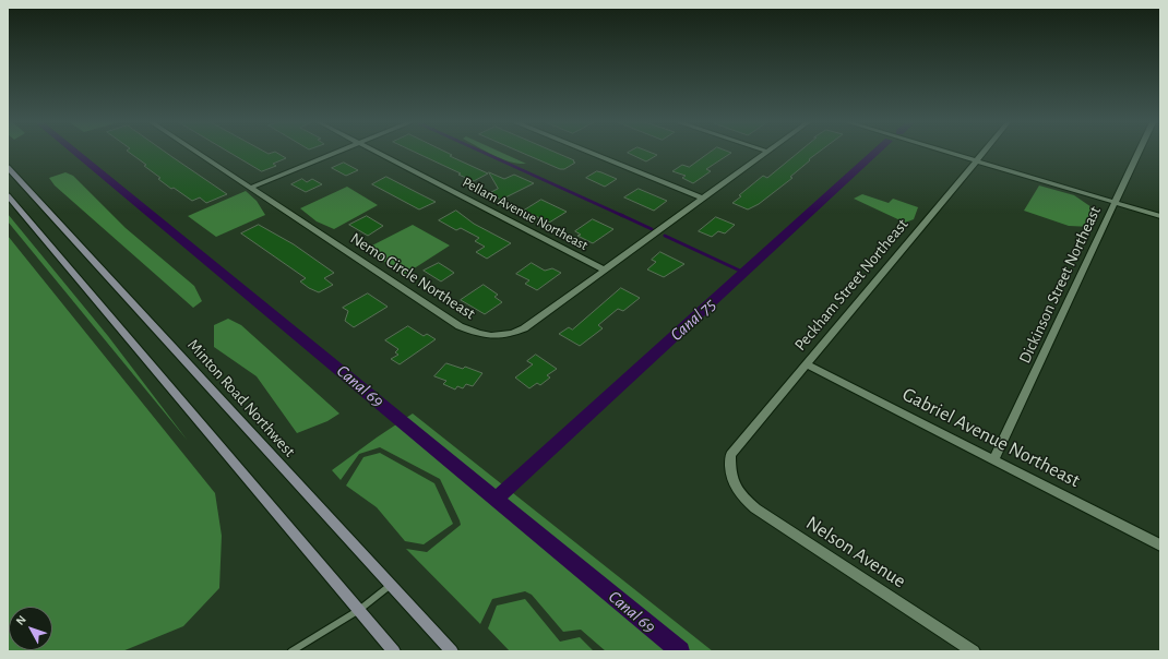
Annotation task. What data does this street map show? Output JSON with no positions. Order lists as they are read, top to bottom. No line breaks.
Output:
{"streets":{"main road":["Minton Road Northwest"],"street":["Pellam Avenue Northeast","Nemo Circle Northeast","Peckham Street Northeast","Dickinson Street Northeast","Gabriel Avenue Northeast","Nelson Avenue"]},"crossings":[["Pellam Avenue Northeast","Nemo Circle Northeast"],["Peckham Street Northeast","Gabriel Avenue Northeast"],["Peckham Street Northeast","Nelson Avenue"],["Dickinson Street Northeast","Gabriel Avenue Northeast"]],"water":["Canal 75","Canal 69"],"north":"top left"}
